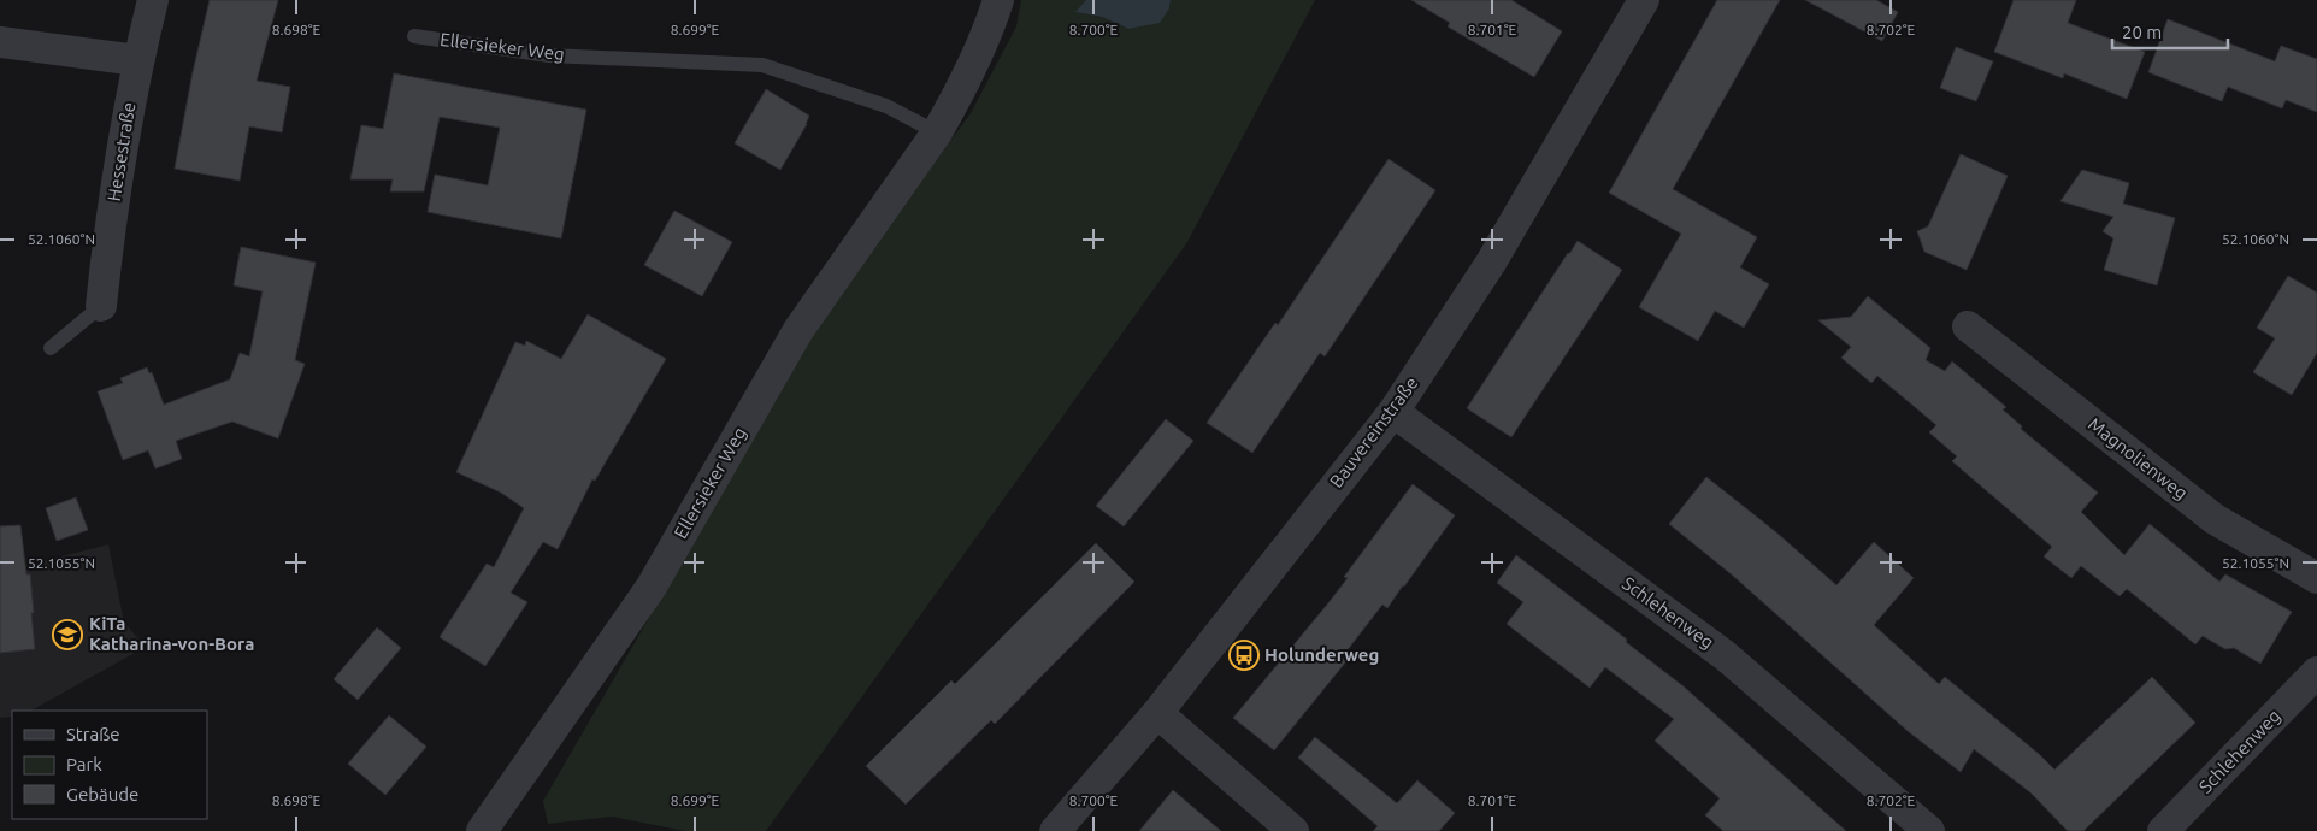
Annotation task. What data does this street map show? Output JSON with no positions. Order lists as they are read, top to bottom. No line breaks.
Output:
{"streets":{"street":["Ellersieker Weg","Hessestraße","Bauvereinstraße","Magnolienweg","Schlehenweg"]},"crossings":[["Bauvereinstraße","Schlehenweg"]],"places":{"school or university":["KiTa Katharina-von-Bora"],"bus stop":["Holunderweg"]},"legend":["Straße","Park","Gebäude"],"scale_bar":"20 m","coordinates":["8.698°E","8.699°E","8.700°E","8.701°E","8.702°E","52.1060°N","52.1055°N"]}
